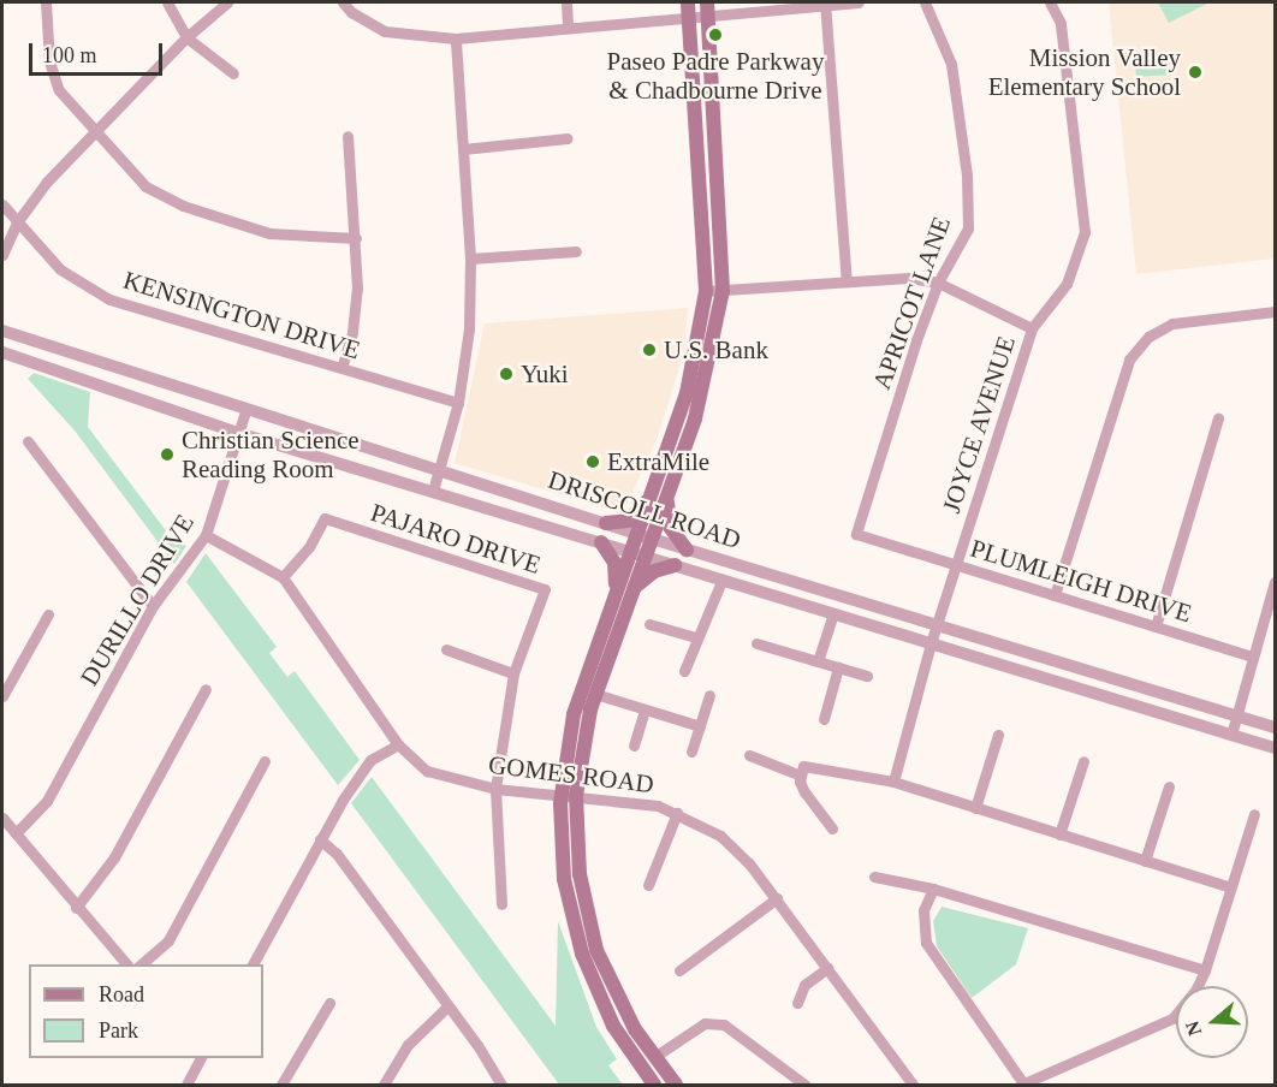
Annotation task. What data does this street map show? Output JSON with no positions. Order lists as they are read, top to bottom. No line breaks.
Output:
{"streets":{"street":["APRICOT LANE","KENSINGTON DRIVE","JOYCE AVENUE","DRISCOLL ROAD","PAJARO DRIVE","PLUMLEIGH DRIVE","DURILLO DRIVE","GOMES ROAD"]},"crossings":[["APRICOT LANE","PLUMLEIGH DRIVE"],["JOYCE AVENUE","DRISCOLL ROAD"],["JOYCE AVENUE","PLUMLEIGH DRIVE"],["DRISCOLL ROAD","DURILLO DRIVE"],["PAJARO DRIVE","GOMES ROAD"],["DURILLO DRIVE","GOMES ROAD"]],"places":["Paseo Padre Parkway & Chadbourne Drive","Mission Valley Elementary School","U.S. Bank","Yuki","Christian Science Reading Room","ExtraMile"],"legend":["Road","Park"],"scale_bar":"100 m","north":"left"}
